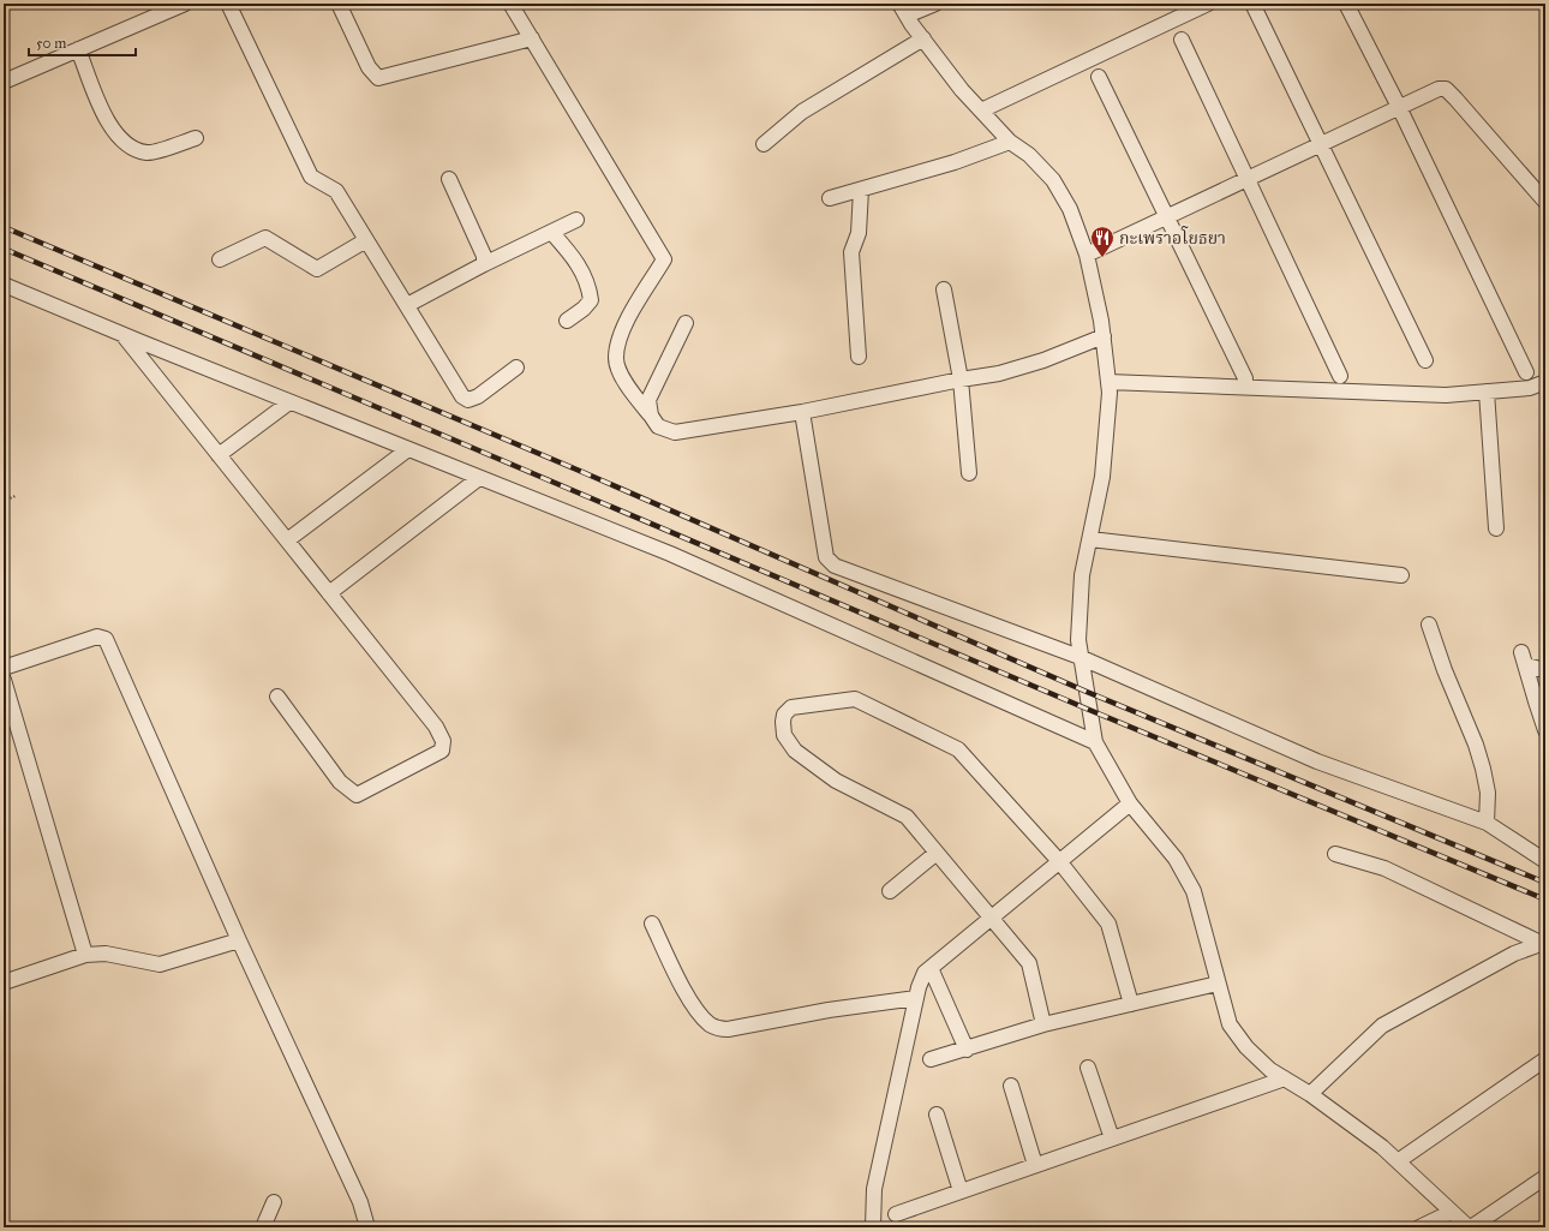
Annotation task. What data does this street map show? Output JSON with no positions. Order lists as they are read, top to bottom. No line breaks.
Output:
{"places":{"restaurant":["กะเพราอโยธยา"]},"scale_bar":"50 m"}
